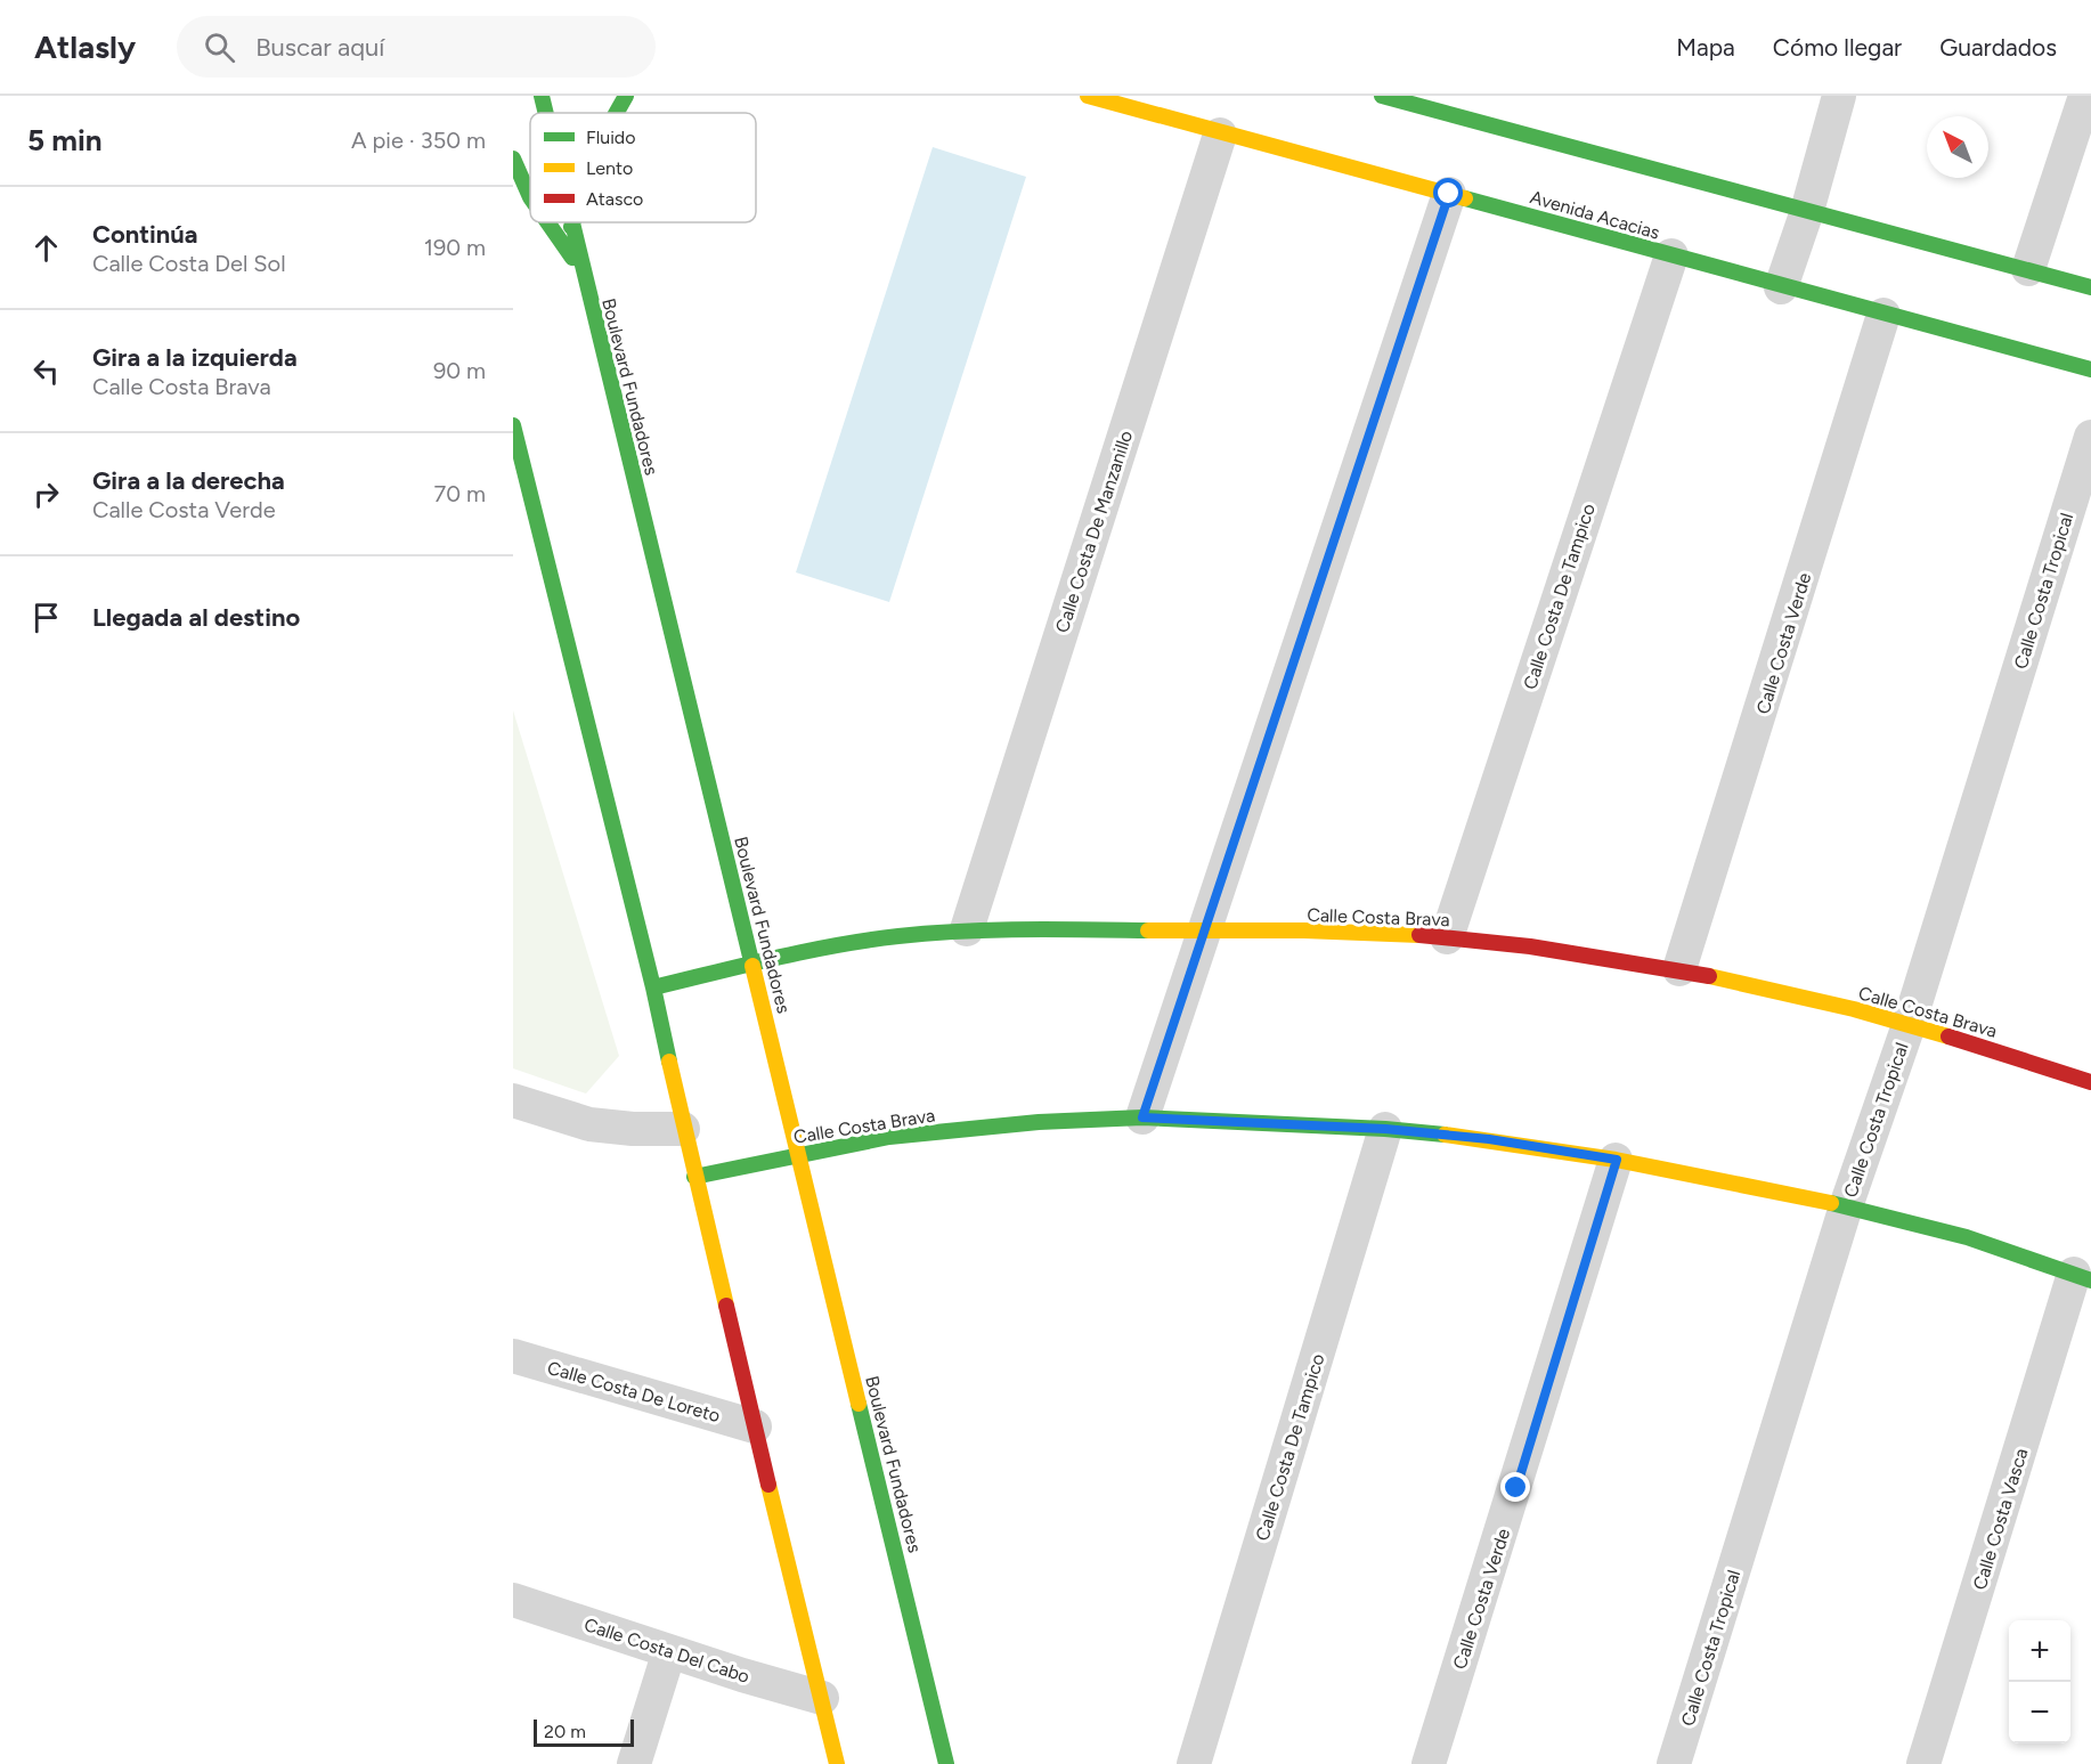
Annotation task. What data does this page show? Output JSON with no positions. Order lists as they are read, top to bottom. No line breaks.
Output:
{"streets":{"street":["Avenida Acacias","Boulevard Fundadores","Calle Costa De Manzanillo","Calle Costa Tropical","Calle Costa De Tampico","Calle Costa Verde","Calle Costa Brava","Calle Costa De Loreto","Calle Costa Vasca","Calle Costa Del Cabo"]},"crossings":[["Avenida Acacias","Calle Costa De Manzanillo"],["Avenida Acacias","Calle Costa De Tampico"],["Avenida Acacias","Calle Costa Verde"],["Boulevard Fundadores","Calle Costa Brava"],["Calle Costa De Manzanillo","Calle Costa Brava"],["Calle Costa Tropical","Calle Costa Brava"],["Calle Costa De Tampico","Calle Costa Brava"],["Calle Costa Verde","Calle Costa Brava"],["Calle Costa Brava","Calle Costa Vasca"]],"legend":["Fluido","Lento","Atasco"],"scale_bar":"20 m","north":"top left","page":{"header":"Atlasly","search":"Buscar aquí","nav":["Mapa","Cómo llegar","Guardados"],"heading":["5 min","A pie · 350 m"],"list":[["Continúa","Calle Costa Del Sol","190 m"],["Gira a la izquierda","Calle Costa Brava","90 m"],["Gira a la derecha","Calle Costa Verde","70 m"],"Llegada al destino"],"map_buttons":["+","−"],"scale":"20 m"}}
